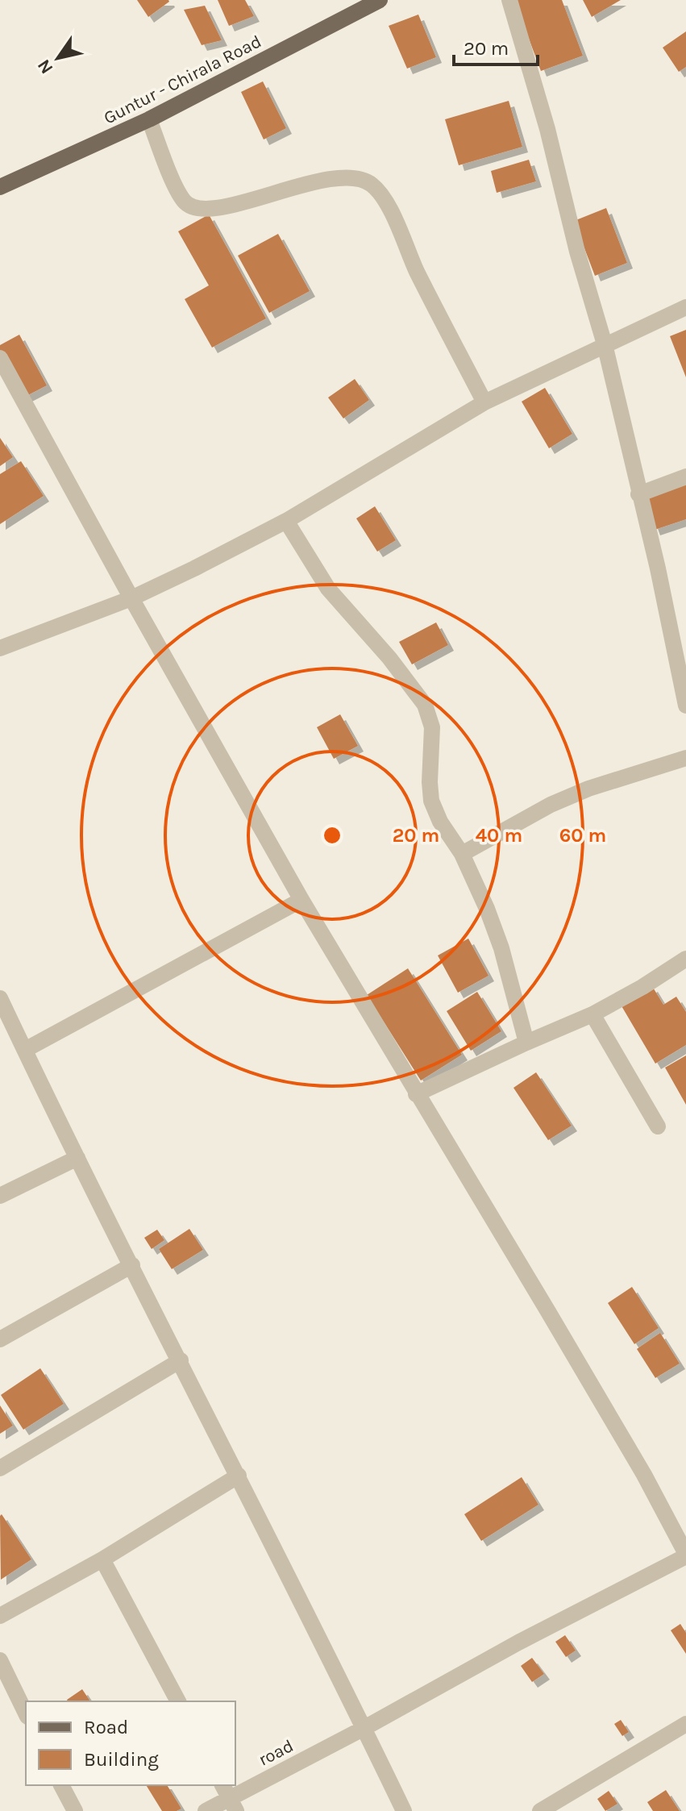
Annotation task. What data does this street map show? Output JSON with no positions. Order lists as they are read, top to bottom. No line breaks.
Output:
{"streets":{"main road":["Guntur - Chirala Road"],"street":["road"]},"legend":["Road","Building"],"scale_bar":"20 m","north":"bottom left","rings":["20 m","40 m","60 m"]}
